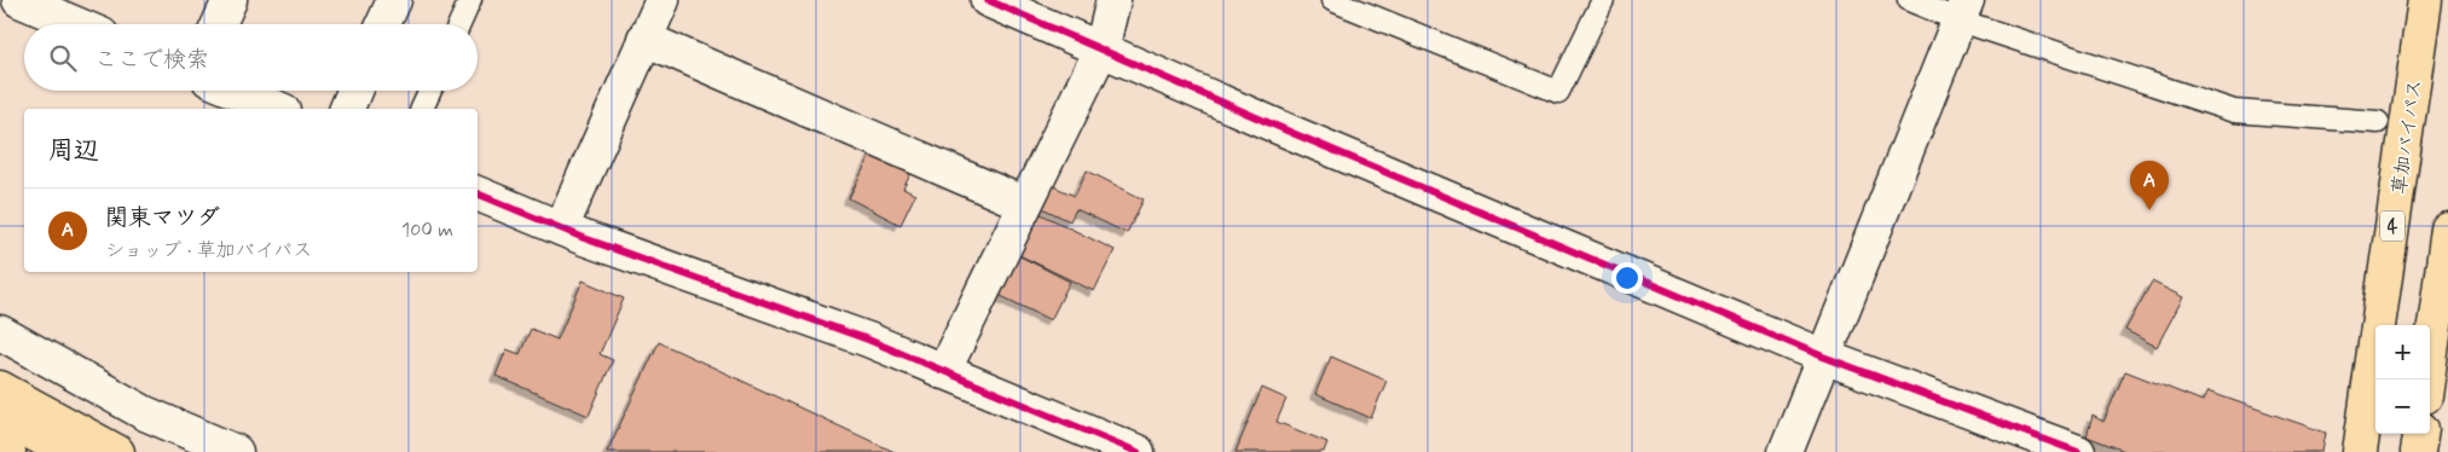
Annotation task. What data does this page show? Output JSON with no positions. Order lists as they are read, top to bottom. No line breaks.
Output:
{"streets":{"highway":["草加バイパス","4"]},"page":{"search":"ここで検索","heading":"周辺","pins":"A","list":[{"mark":"A","name":"関東マツダ","note":"ショップ · 草加バイパス","value":"100 m"}],"map_buttons":["+","−"]}}
